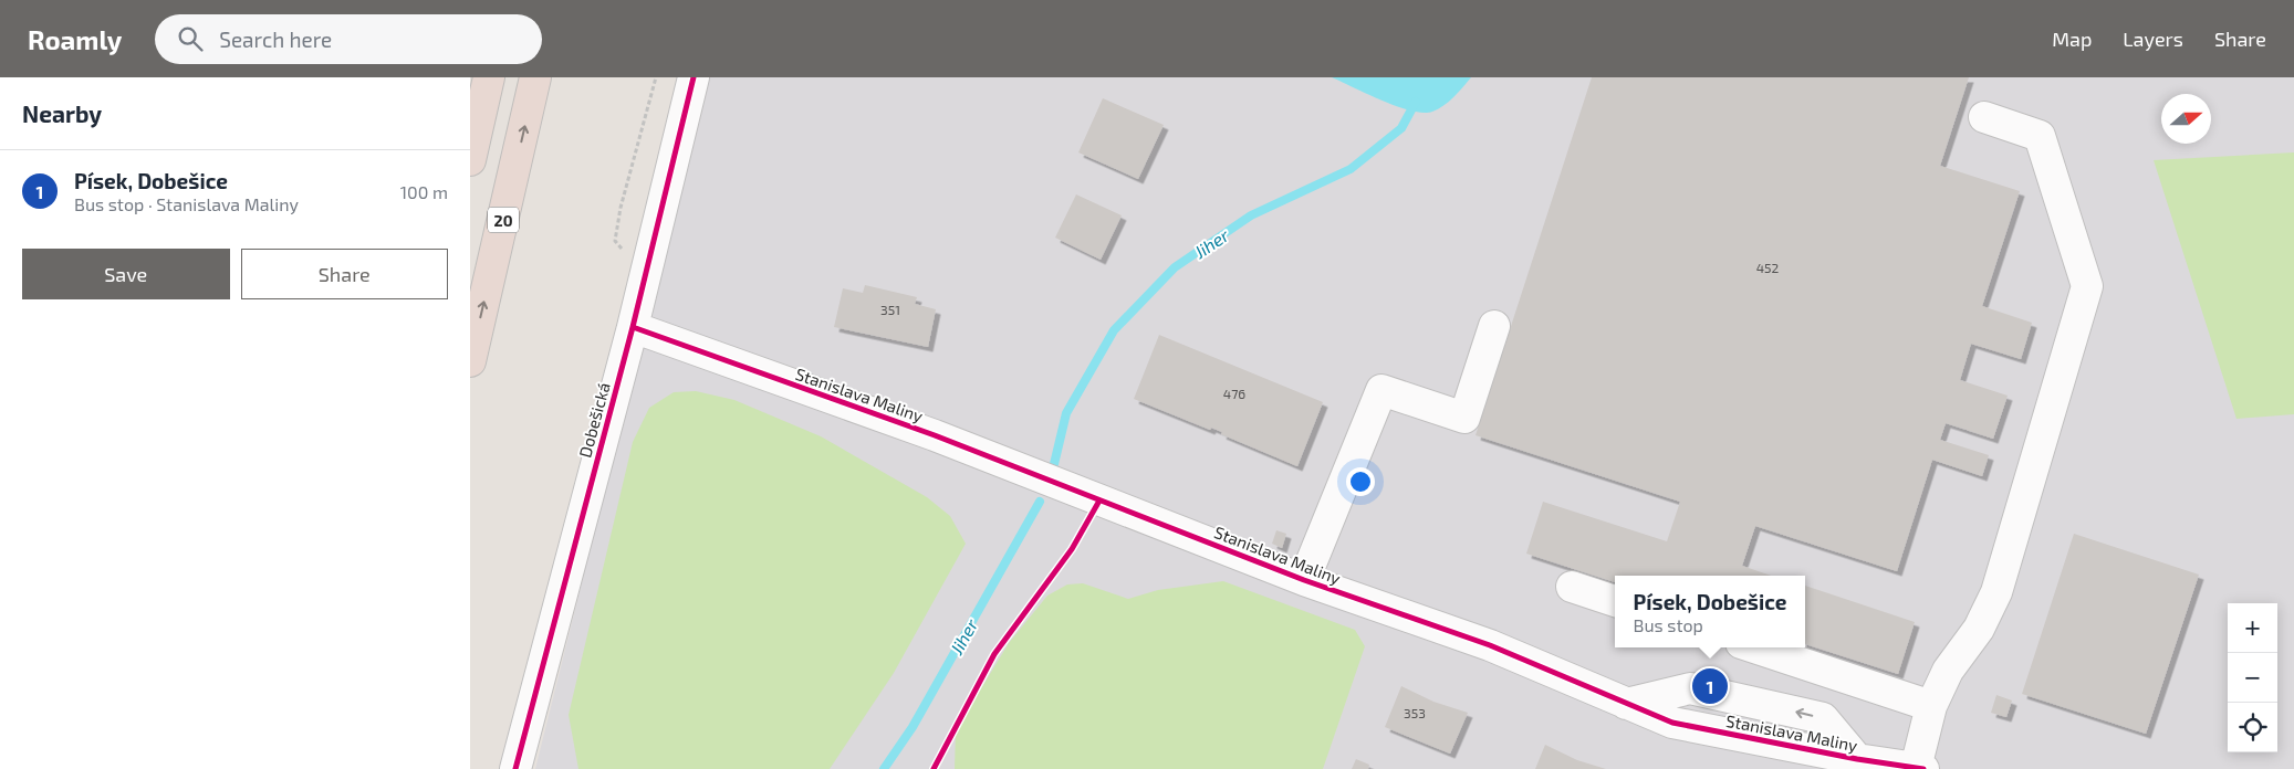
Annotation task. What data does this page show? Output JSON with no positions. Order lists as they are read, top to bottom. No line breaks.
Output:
{"streets":{"highway":["20"],"street":["Stanislava Maliny","Dobešická"]},"crossings":[["Stanislava Maliny","Dobešická"]],"water":["Jiher"],"house_numbers":["452","351","476","353"],"north":"right","page":{"header":"Roamly","search":"Search here","nav":["Map","Layers","Share"],"heading":"Nearby","list":[{"mark":"1","name":"Písek, Dobešice","note":"Bus stop · Stanislava Maliny","value":"100 m"}],"buttons":["Save","Share"],"popup":["Písek, Dobešice","Bus stop"],"map_buttons":["+","−"],"pins":"1"}}
